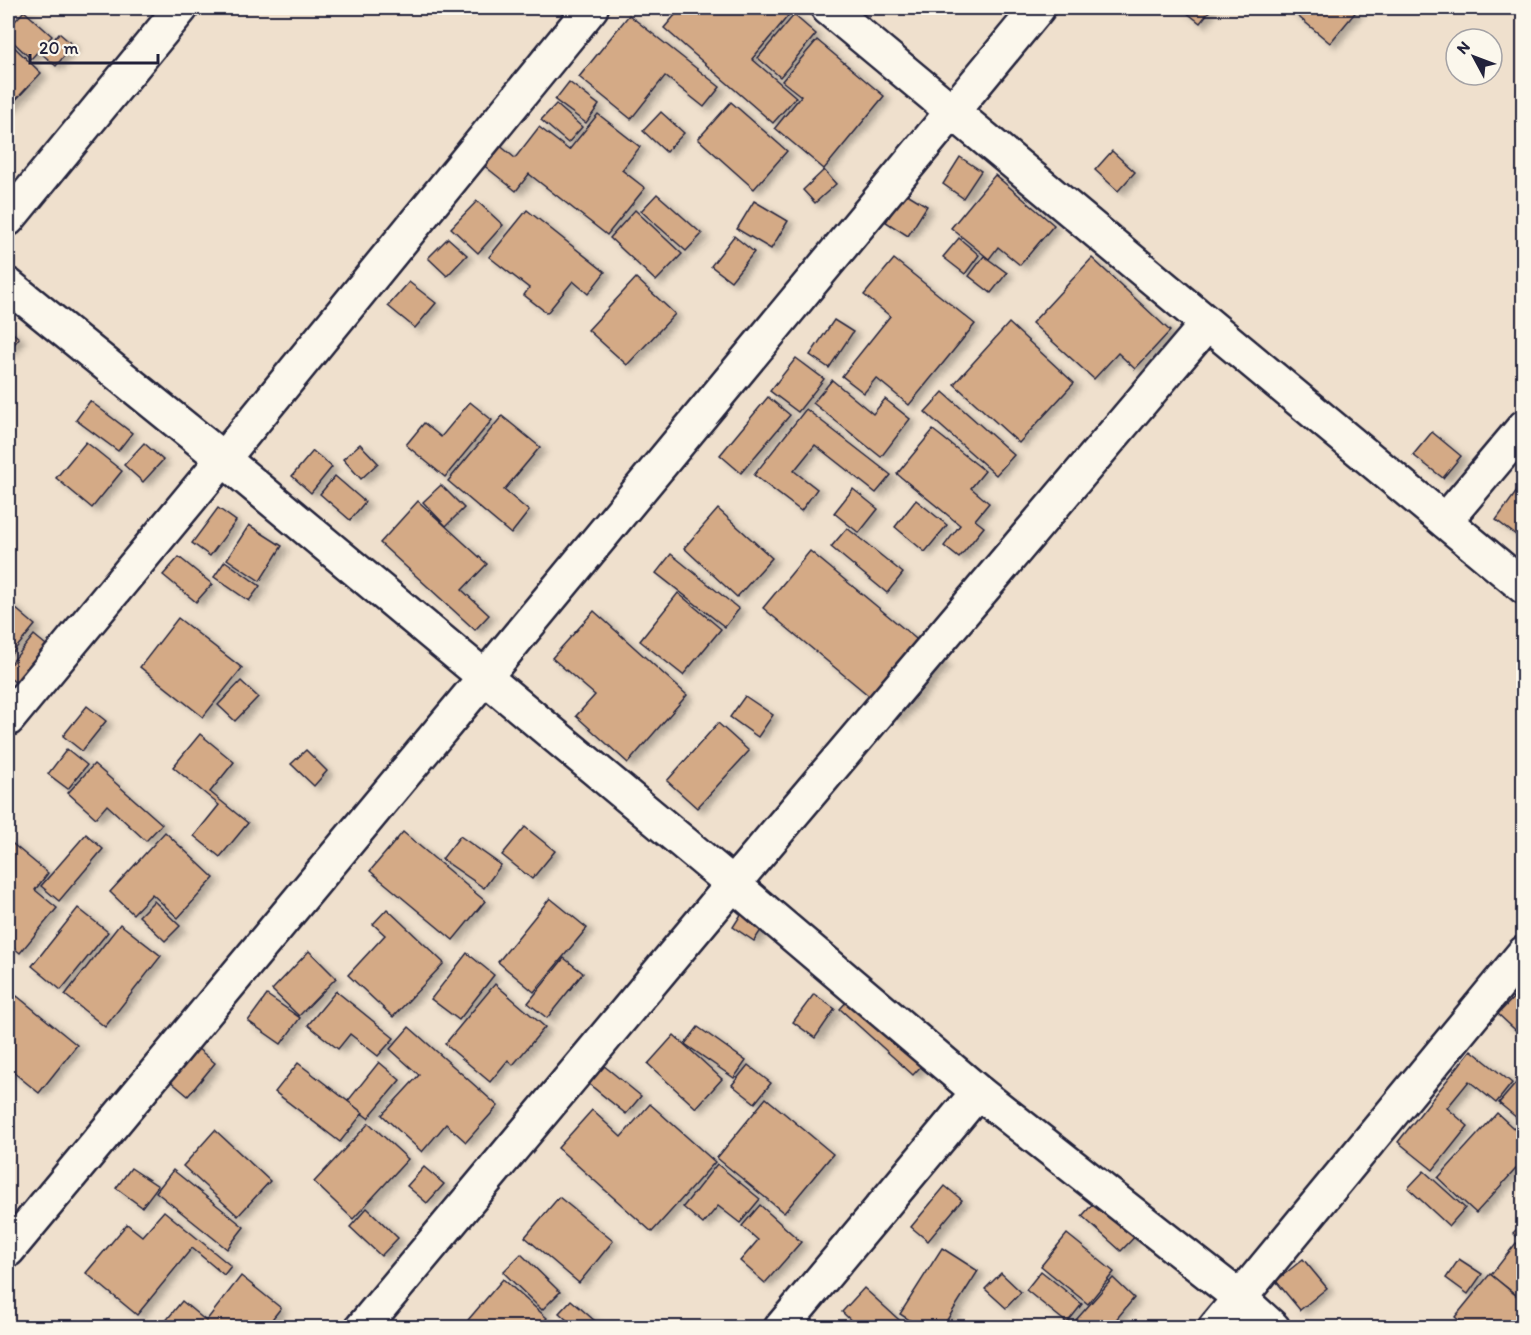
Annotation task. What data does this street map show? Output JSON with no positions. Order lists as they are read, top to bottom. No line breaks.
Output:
{"scale_bar":"20 m","north":"top left"}
